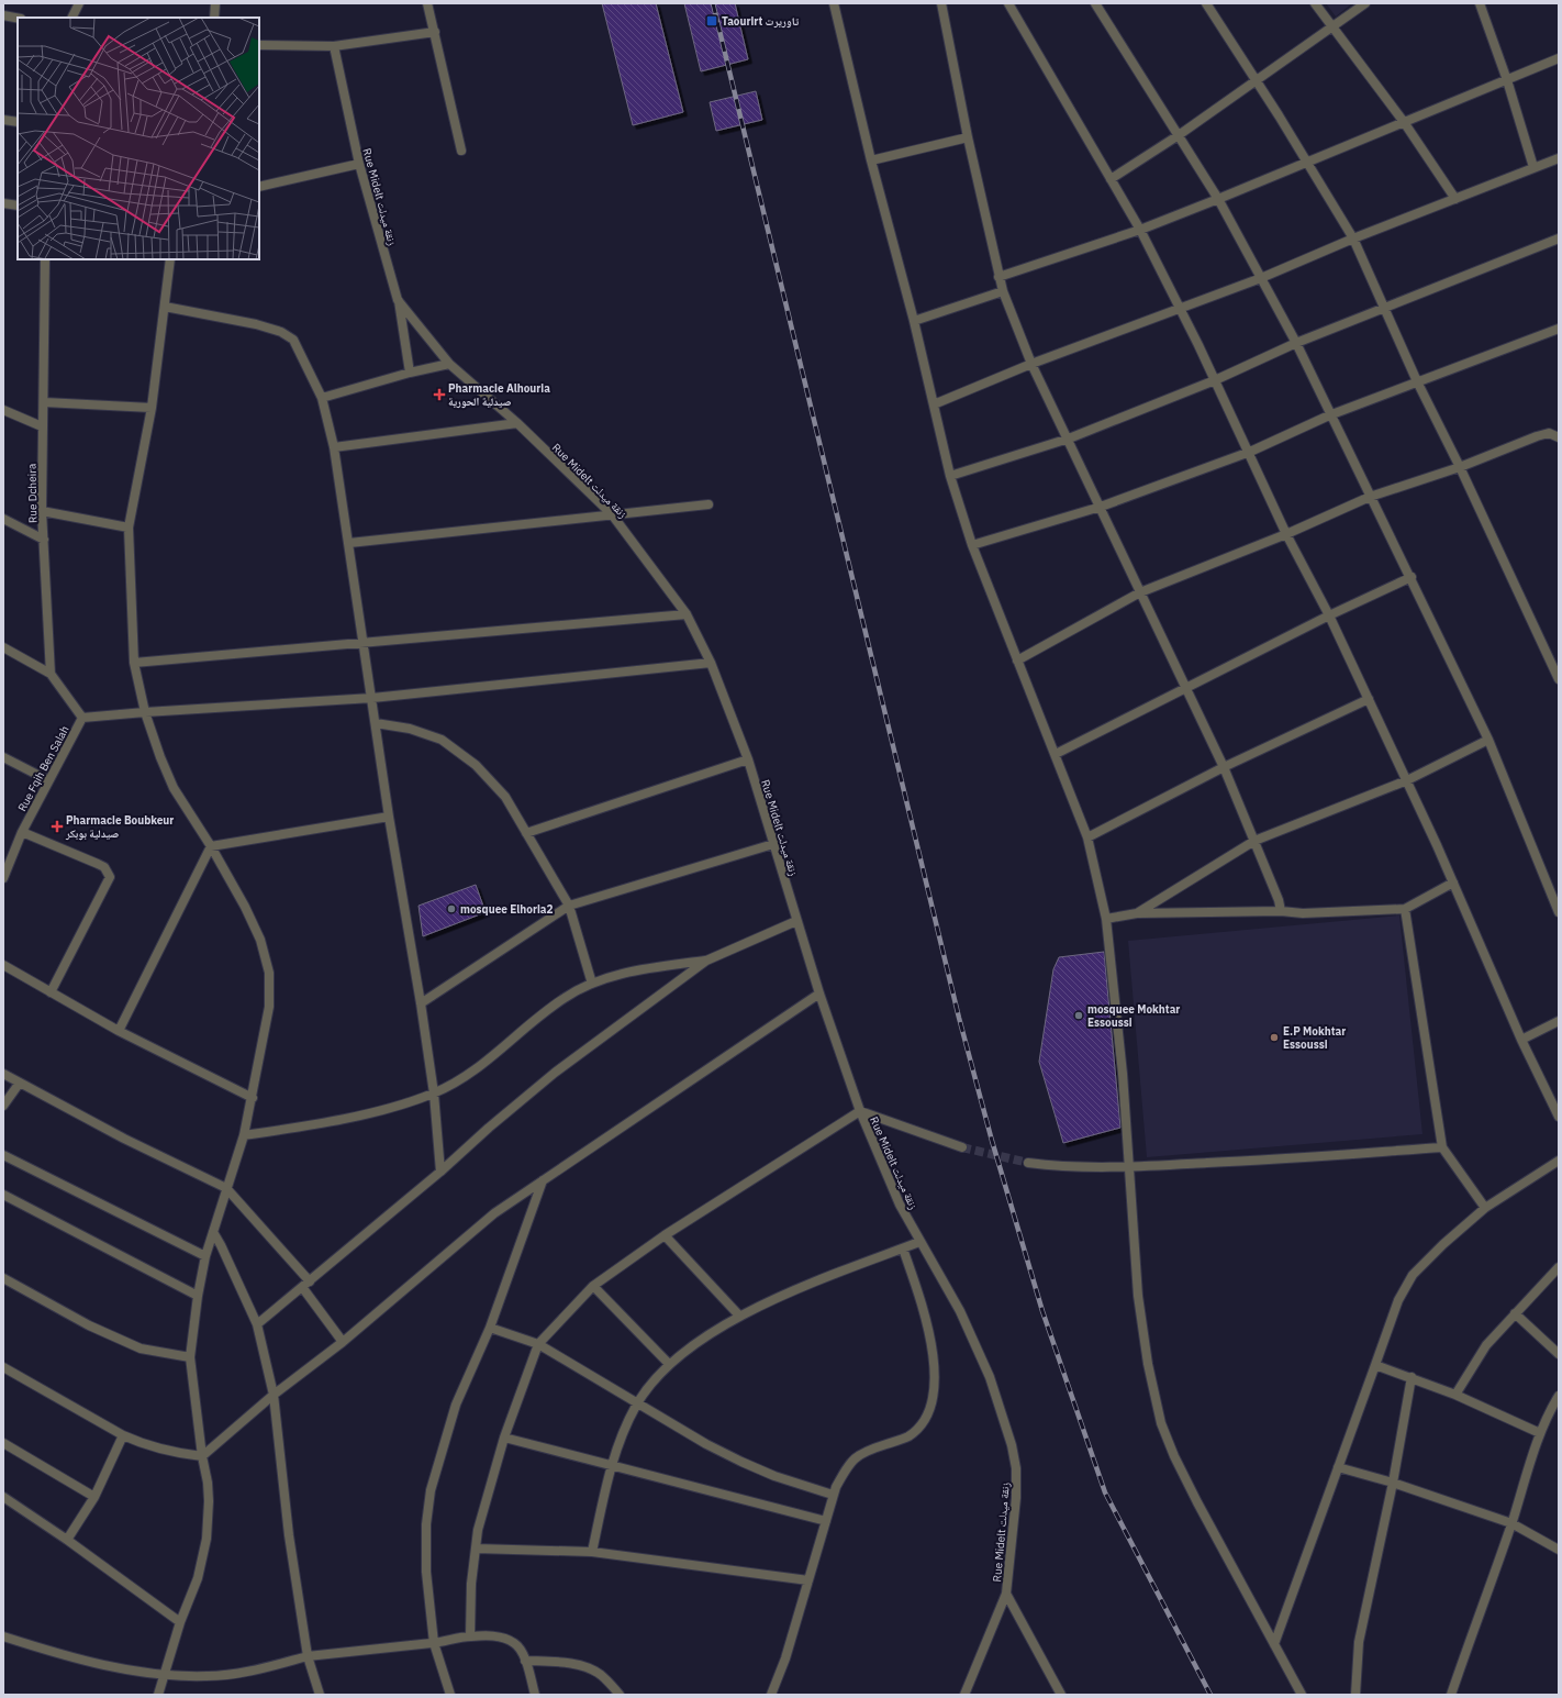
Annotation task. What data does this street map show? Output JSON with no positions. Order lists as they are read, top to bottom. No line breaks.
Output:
{"streets":{"street":["Rue Midelt زنقة ميدلت","Rue Dcheira","Rue Fqih Ben Salah"]},"places":{"transit":["Taourirt تاوريرت"],"health":["Pharmacie Alhouria صيدلية الحورية","Pharmacie Boubkeur صيدلية بوبكر"],"other":["mosquee Elhoria2","mosquee Mokhtar Essoussi","E.P Mokhtar Essoussi"]}}
